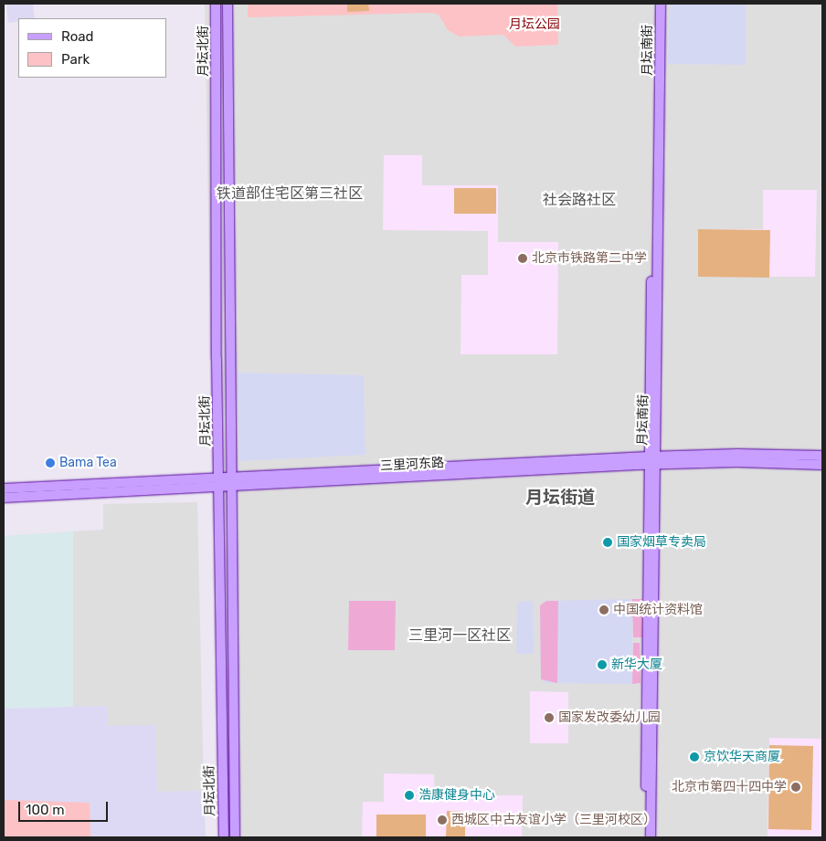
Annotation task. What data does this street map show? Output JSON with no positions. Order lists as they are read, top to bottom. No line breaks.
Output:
{"streets":{"main road":["月坛南街","月坛北街","三里河东路"]},"crossings":[["月坛南街","三里河东路"],["月坛北街","三里河东路"]],"districts":["铁道部住宅区第三社区","社会路社区","月坛街道","三里河一区社区"],"parks":["月坛公园"],"places":["北京市铁路第二中学","Bama Tea","国家烟草专卖局","中国统计资料馆","新华大厦","国家发改委幼儿园","京饮华天商厦","北京市第四十四中学","浩康健身中心","西城区中古友谊小学（三里河校区）"],"legend":["Road","Park"],"scale_bar":"100 m"}
